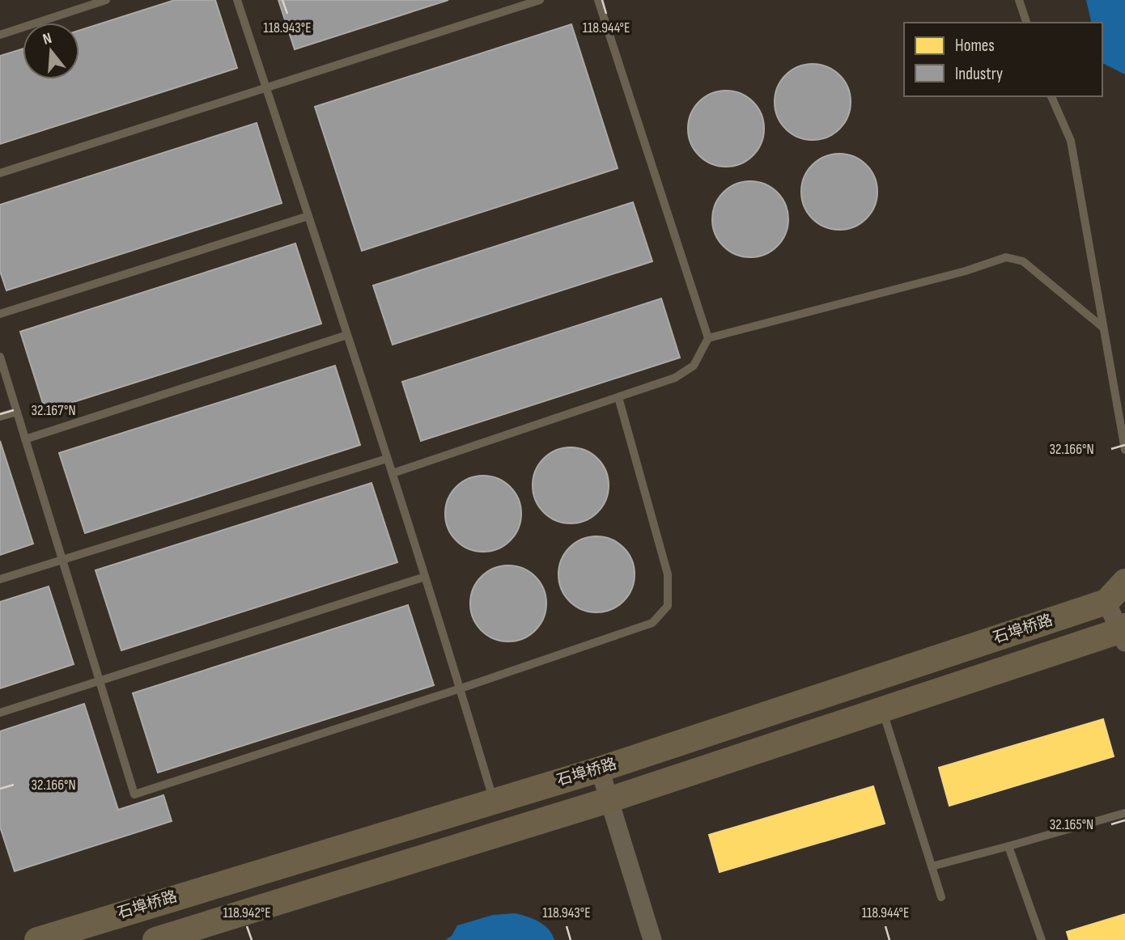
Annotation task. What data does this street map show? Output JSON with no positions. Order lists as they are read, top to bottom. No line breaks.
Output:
{"streets":{"street":["石埠桥路"]},"legend":["Homes","Industry"],"north":"top","coordinates":["118.943°E","118.944°E","32.167°N","32.166°N","32.165°N","118.942°E"]}
